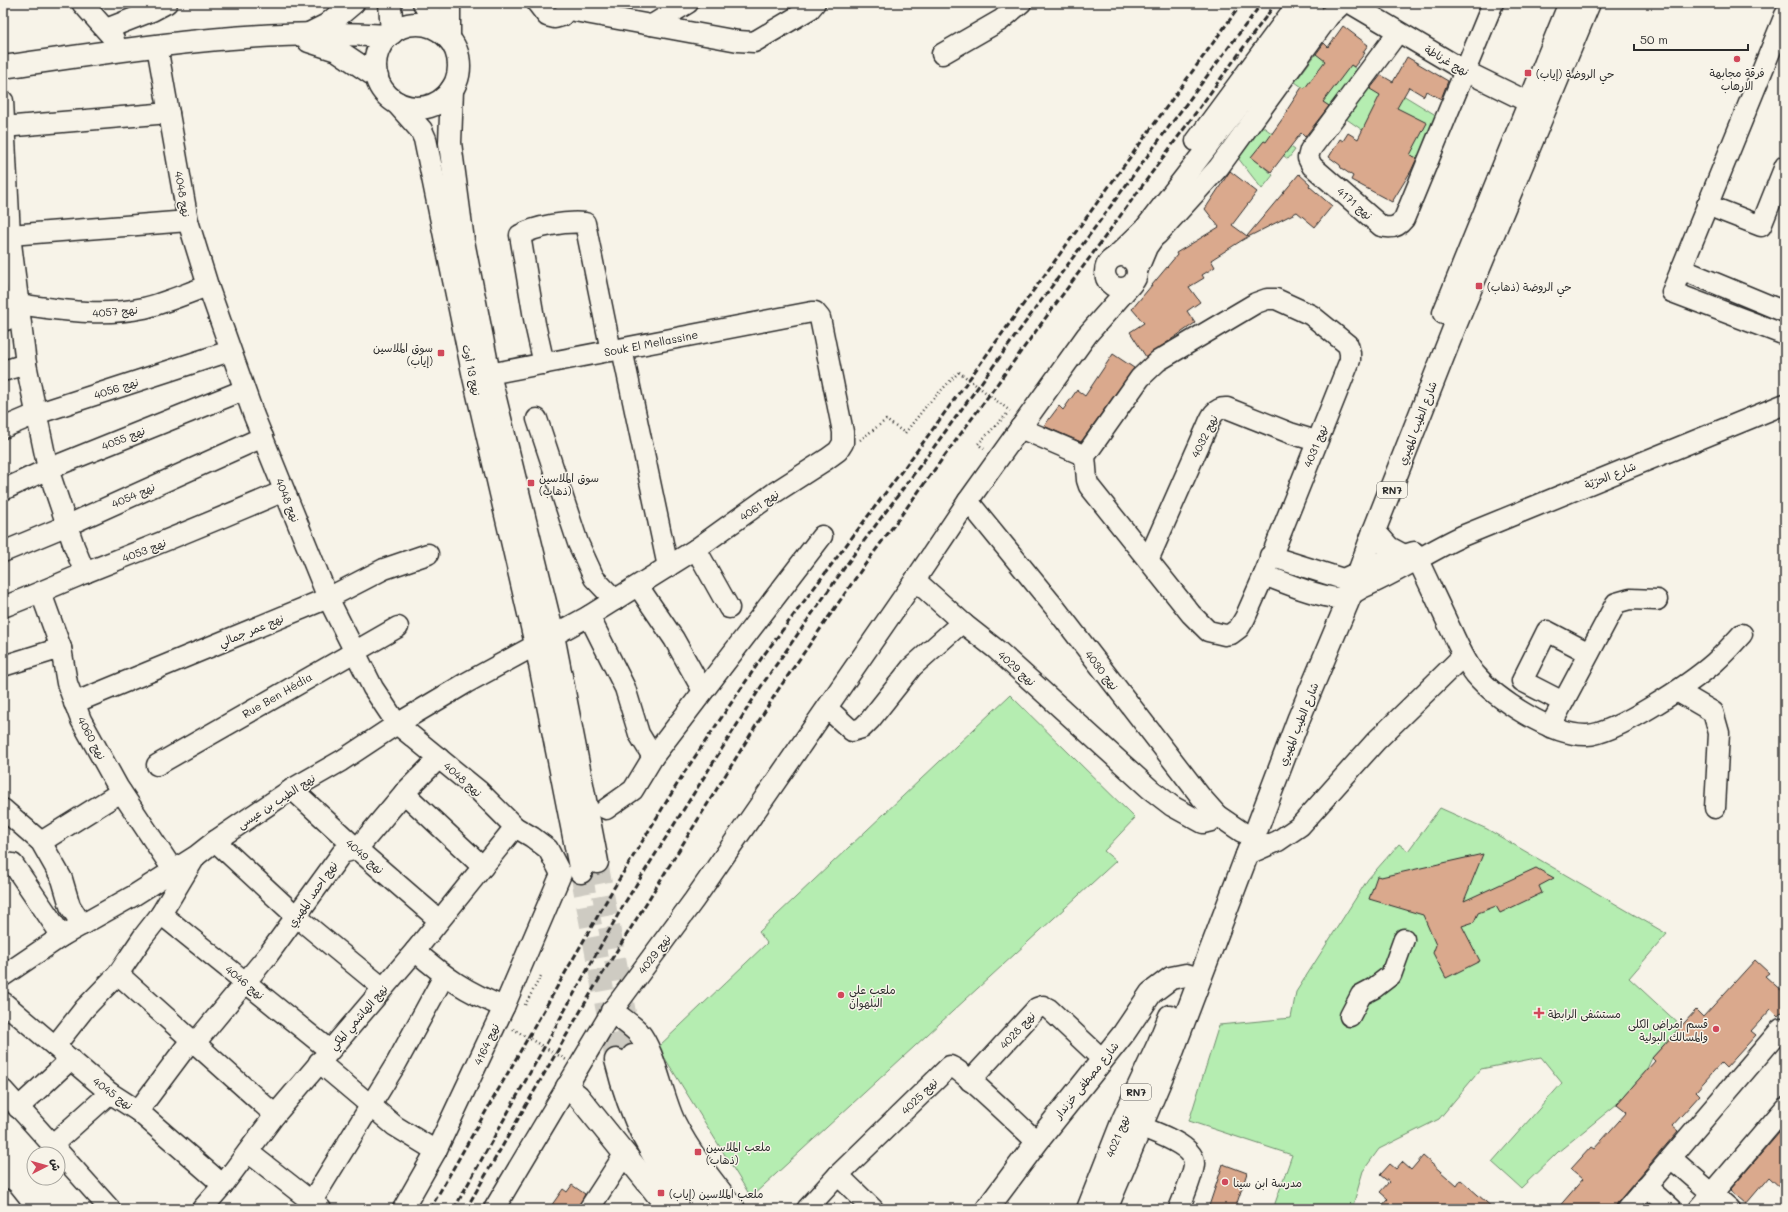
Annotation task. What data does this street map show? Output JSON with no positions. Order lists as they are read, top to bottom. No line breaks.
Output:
{"streets":{"main road":["نهج 13 أوت","شارع الطيب المهيري","RN7","شارع مصطفى خزندار","نهج 4021"],"street":["نهج غرناطة","نهج 4048","نهج 4171","نهج 4057","Souk El Mellassine","نهج 4056","نهج 4032","نهج 4055","نهج 4031","شارع الحرّيّة","نهج 4054","نهج 4061","نهج 4053","نهج عمر جمالي","نهج 4029","نهج 4030","Rue Ben Hédia","نهج 4060","نهج الطيب بن عيسى","نهج 4049","نهج احمد المهيري","نهج 4046","نهج الهاشمي المكي","نهج 4028","نهج 4164","نهج 4045","نهج 4025"]},"crossings":[["نهج غرناطة","نهج 4171"],["نهج غرناطة","شارع الطيب المهيري"],["نهج 4048","نهج 4057"],["نهج 4048","نهج 4056"],["نهج 4048","نهج 4055"],["نهج 4048","نهج 4054"],["نهج 4048","نهج 4053"],["نهج 4048","نهج عمر جمالي"],["نهج 4048","Rue Ben Hédia"],["نهج 4048","نهج الطيب بن عيسى"],["نهج 4048","نهج احمد المهيري"],["نهج 4048","نهج الهاشمي المكي"],["نهج 4048","نهج 4164"],["Souk El Mellassine","نهج 13 أوت"],["Souk El Mellassine","نهج 4061"],["نهج 13 أوت","نهج 4061"],["نهج 13 أوت","نهج الطيب بن عيسى"],["شارع الطيب المهيري","شارع الحرّيّة"],["شارع الطيب المهيري","نهج 4030"],["شارع الطيب المهيري","شارع مصطفى خزندار"],["شارع الطيب المهيري","نهج 4021"],["نهج 4032","نهج 4031"],["نهج 4061","نهج الطيب بن عيسى"],["نهج 4053","نهج 4060"],["نهج عمر جمالي","نهج 4060"],["نهج 4029","نهج 4030"],["نهج 4060","نهج الطيب بن عيسى"],["نهج الطيب بن عيسى","نهج 4049"],["نهج 4049","نهج احمد المهيري"],["نهج 4049","نهج الهاشمي المكي"],["نهج احمد المهيري","نهج 4046"],["نهج احمد المهيري","نهج 4045"],["نهج 4046","نهج الهاشمي المكي"],["نهج 4046","نهج 4164"],["نهج الهاشمي المكي","نهج 4045"],["نهج 4028","شارع مصطفى خزندار"],["نهج 4028","نهج 4025"],["شارع مصطفى خزندار","نهج 4025"],["شارع مصطفى خزندار","نهج 4021"]],"places":{"other":["فرقة مجابهة الارهاب","ملعب علي البلهوان","قسم أمراض الكلى والمسالك البولية","مدرسة ابن سينا"],"transit":["حي الروضة (إياب)","حي الروضة (ذهاب)","سوق الملاسين (إياب)","سوق الملاسين (ذهاب)","ملعب الملاسين (ذهاب)","ملعب الملاسين (إياب)"],"health":["مستشفى الرابطة"]},"scale_bar":"50 m","north":"right"}
